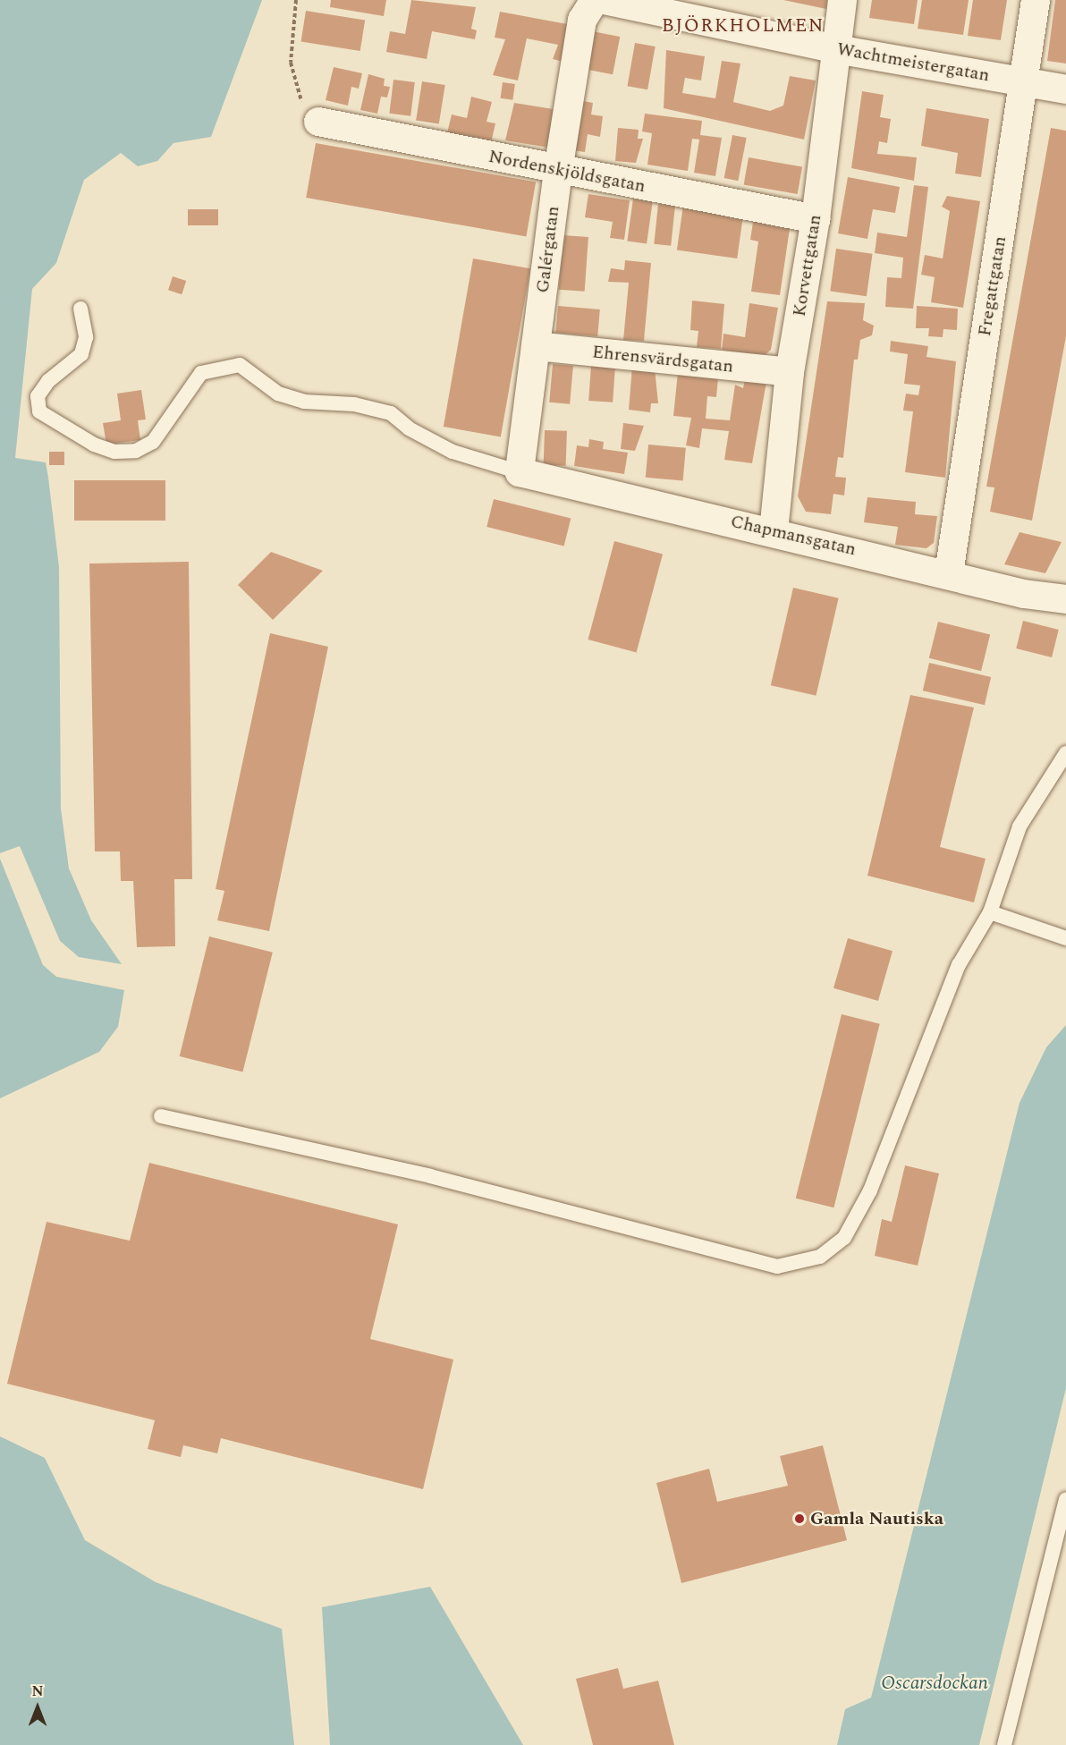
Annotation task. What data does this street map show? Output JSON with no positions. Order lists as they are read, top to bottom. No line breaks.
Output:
{"streets":{"street":["Wachtmeistergatan","Nordenskjöldsgatan","Galérgatan","Korvettgatan","Fregattgatan","Ehrensvärdsgatan","Chapmansgatan"]},"crossings":[["Wachtmeistergatan","Korvettgatan"],["Wachtmeistergatan","Fregattgatan"],["Nordenskjöldsgatan","Galérgatan"],["Nordenskjöldsgatan","Korvettgatan"],["Galérgatan","Ehrensvärdsgatan"],["Galérgatan","Chapmansgatan"],["Korvettgatan","Ehrensvärdsgatan"],["Korvettgatan","Chapmansgatan"],["Fregattgatan","Chapmansgatan"]],"districts":["BJÖRKHOLMEN"],"water":["Oscarsdockan"],"places":["Gamla Nautiska"],"north":"top"}
